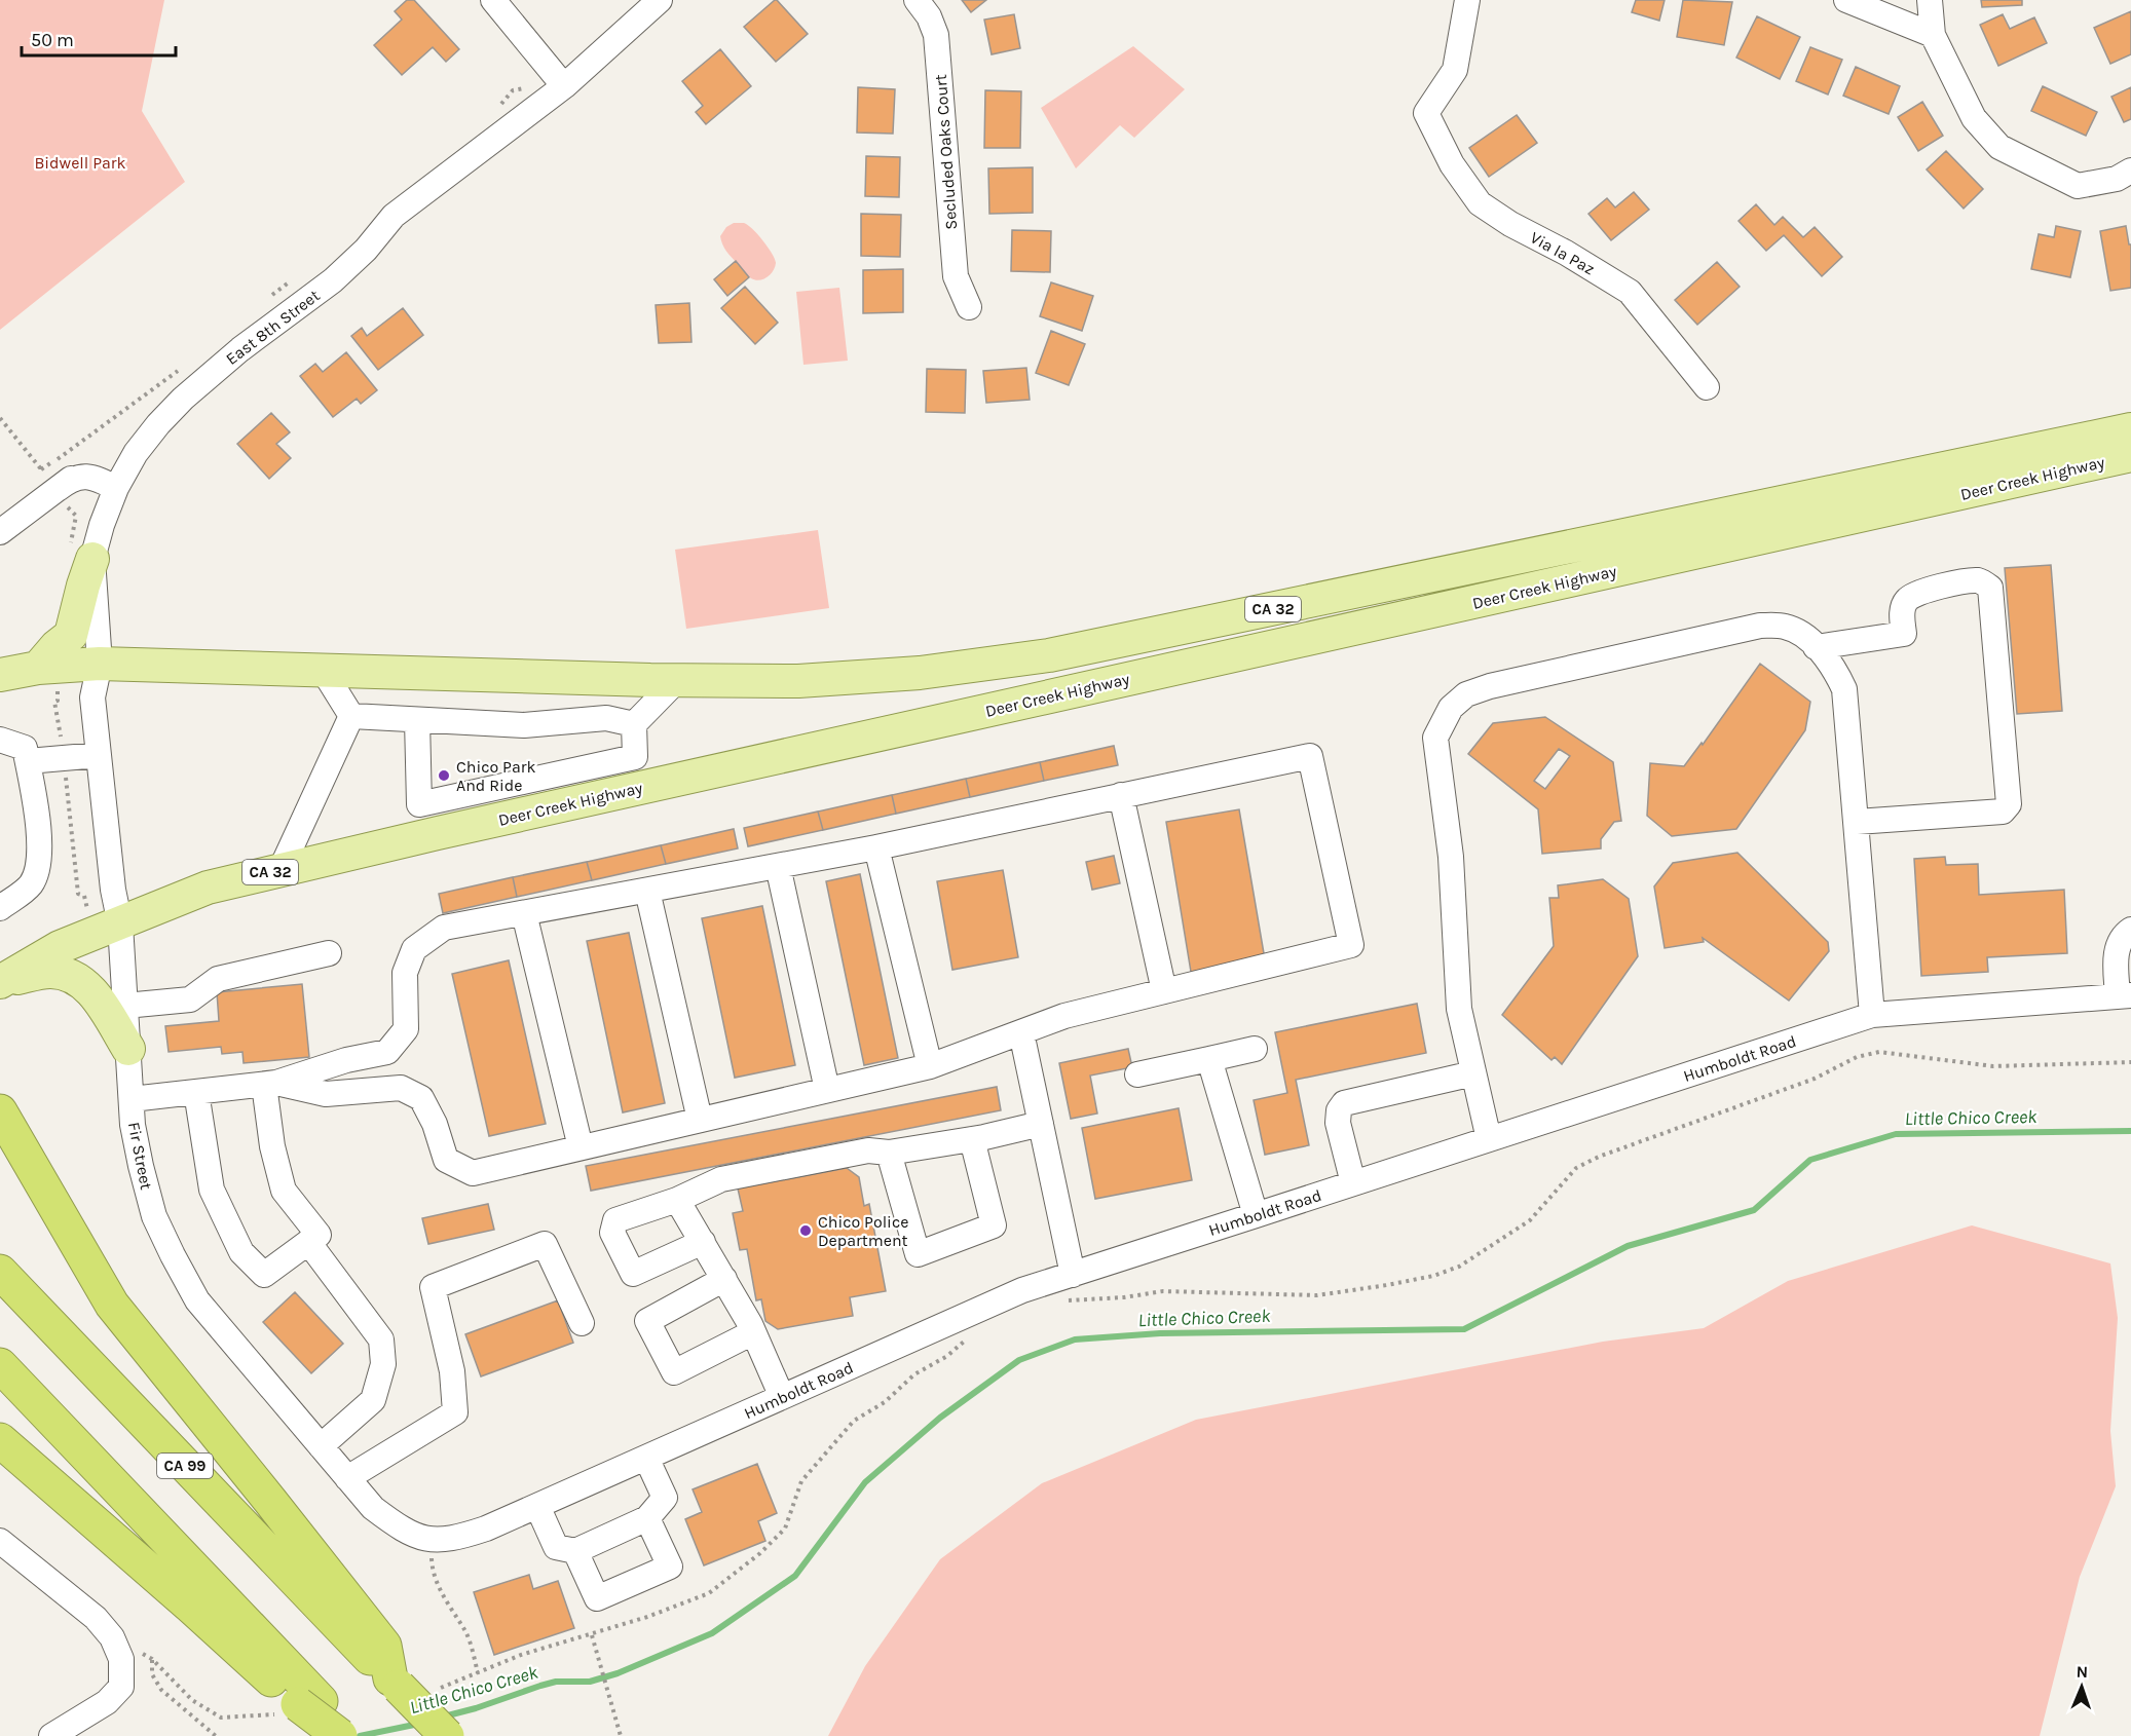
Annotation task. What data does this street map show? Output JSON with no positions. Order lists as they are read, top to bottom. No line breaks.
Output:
{"streets":{"highway":["CA 99"],"main road":["Deer Creek Highway","CA 32"],"street":["Secluded Oaks Court","Via la Paz","East 8th Street","Humboldt Road","Fir Street"]},"crossings":[["East 8th Street","Deer Creek Highway"],["East 8th Street","CA 32"],["East 8th Street","Fir Street"],["Deer Creek Highway","CA 32"],["Deer Creek Highway","Fir Street"],["CA 32","Fir Street"],["Humboldt Road","Fir Street"]],"water":["Little Chico Creek"],"parks":["Bidwell Park"],"places":["Chico Park And Ride","Chico Police Department"],"scale_bar":"50 m","north":"top"}
